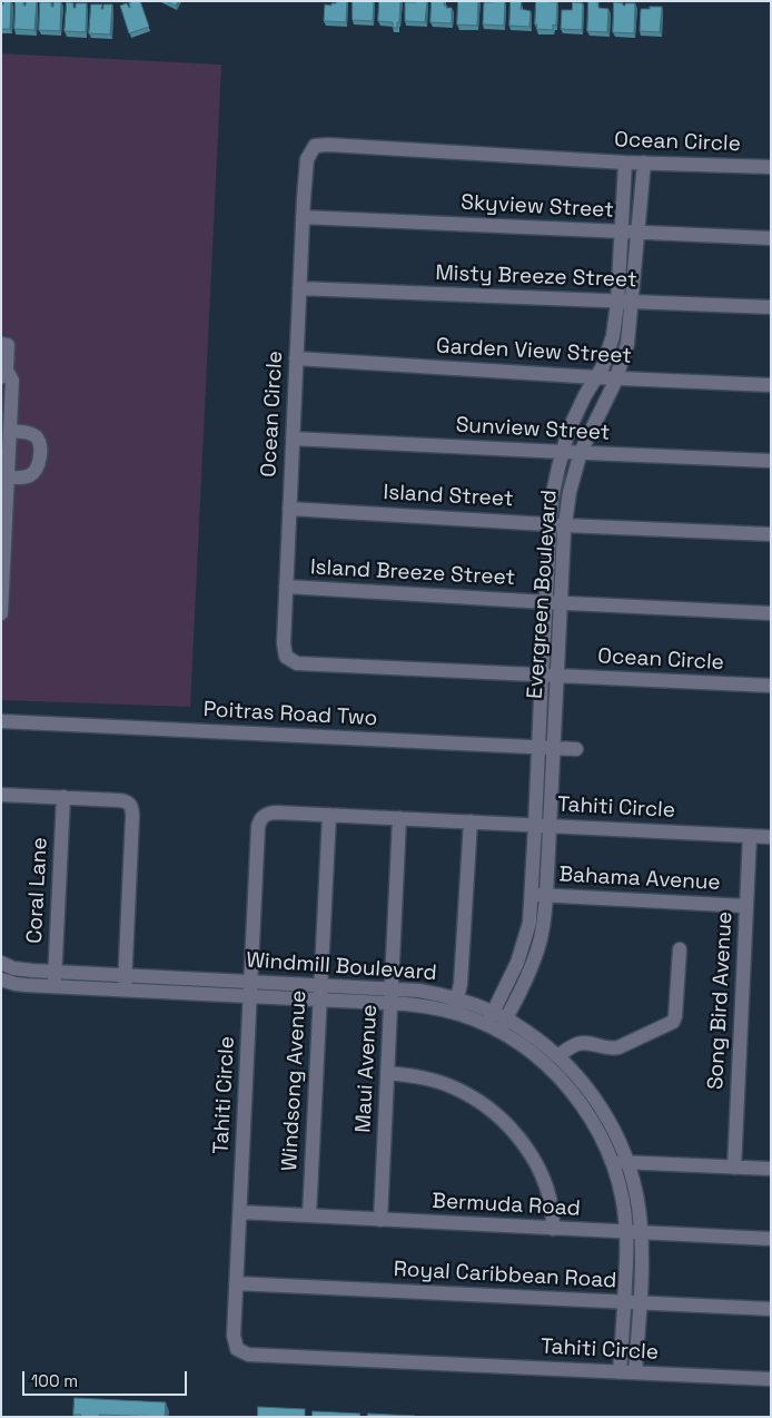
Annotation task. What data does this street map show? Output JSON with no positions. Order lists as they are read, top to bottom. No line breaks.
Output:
{"streets":{"street":["Ocean Circle","Skyview Street","Misty Breeze Street","Garden View Street","Sunview Street","Island Street","Island Breeze Street","Evergreen Boulevard","Poitras Road Two","Tahiti Circle","Bahama Avenue","Coral Lane","Windmill Boulevard","Song Bird Avenue","Maui Avenue","Windsong Avenue","Bermuda Road","Royal Caribbean Road"]},"crossings":[["Ocean Circle","Skyview Street"],["Ocean Circle","Misty Breeze Street"],["Ocean Circle","Garden View Street"],["Ocean Circle","Sunview Street"],["Ocean Circle","Island Street"],["Ocean Circle","Island Breeze Street"],["Ocean Circle","Evergreen Boulevard"],["Skyview Street","Evergreen Boulevard"],["Misty Breeze Street","Evergreen Boulevard"],["Garden View Street","Evergreen Boulevard"],["Sunview Street","Evergreen Boulevard"],["Island Street","Evergreen Boulevard"],["Island Breeze Street","Evergreen Boulevard"],["Evergreen Boulevard","Poitras Road Two"],["Evergreen Boulevard","Tahiti Circle"],["Evergreen Boulevard","Bahama Avenue"],["Evergreen Boulevard","Windmill Boulevard"],["Tahiti Circle","Windmill Boulevard"],["Tahiti Circle","Song Bird Avenue"],["Tahiti Circle","Maui Avenue"],["Tahiti Circle","Windsong Avenue"],["Tahiti Circle","Bermuda Road"],["Tahiti Circle","Royal Caribbean Road"],["Bahama Avenue","Song Bird Avenue"],["Coral Lane","Windmill Boulevard"],["Windmill Boulevard","Maui Avenue"],["Windmill Boulevard","Windsong Avenue"],["Windmill Boulevard","Bermuda Road"],["Windmill Boulevard","Royal Caribbean Road"],["Maui Avenue","Bermuda Road"],["Windsong Avenue","Bermuda Road"]],"scale_bar":"100 m"}
